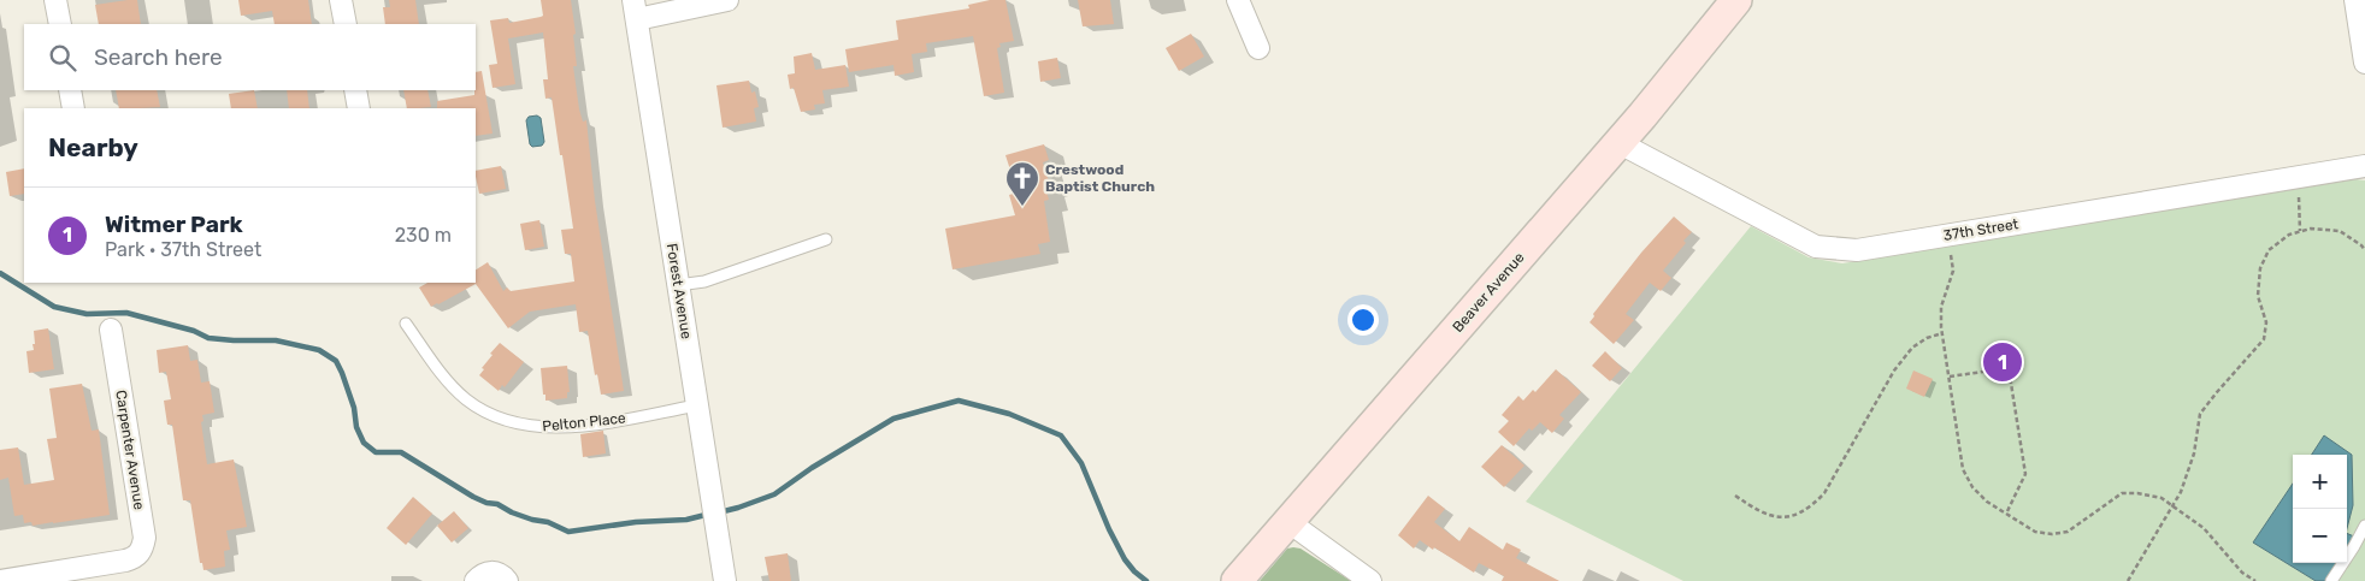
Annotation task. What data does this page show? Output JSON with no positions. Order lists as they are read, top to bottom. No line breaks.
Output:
{"streets":{"main road":["Beaver Avenue"],"street":["37th Street","Forest Avenue","Carpenter Avenue"],"lane":["Pelton Place"]},"crossings":[["37th Street","Beaver Avenue"],["Forest Avenue","Pelton Place"]],"places":{"church":["Crestwood Baptist Church"]},"page":{"search":"Search here","heading":"Nearby","list":[{"mark":"1","name":"Witmer Park","note":"Park · 37th Street","value":"230 m"}],"pins":"1","map_buttons":["+","−"]}}
